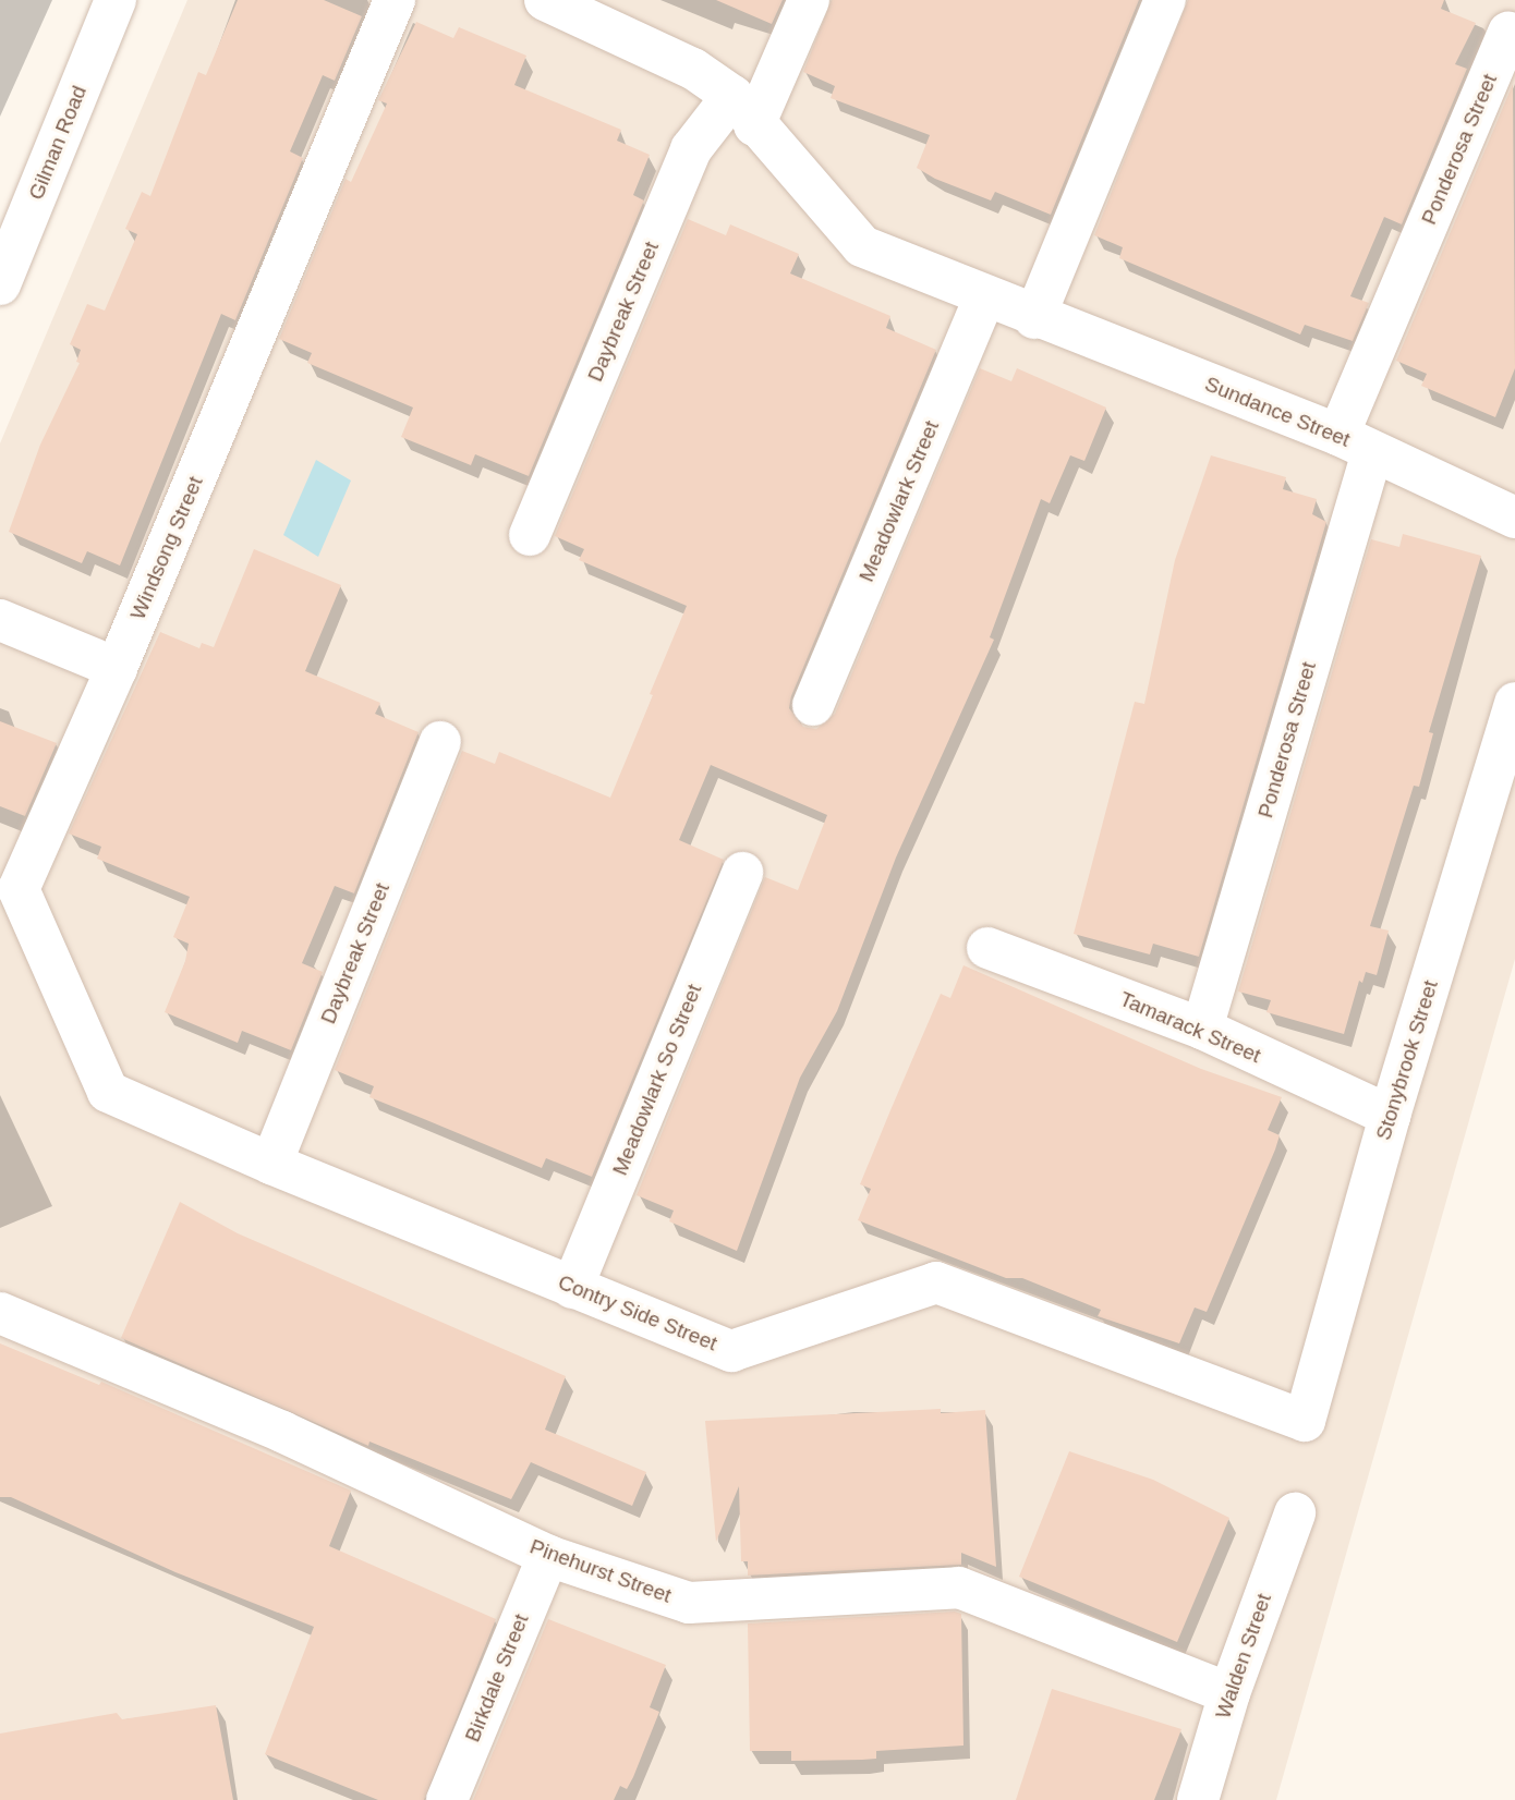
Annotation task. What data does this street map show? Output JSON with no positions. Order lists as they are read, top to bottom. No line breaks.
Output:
{"streets":{"street":["Gilman Road","Ponderosa Street","Daybreak Street","Sundance Street","Meadowlark Street","Windsong Street","Tamarack Street","Stonybrook Street","Meadowlark So Street","Contry Side Street","Pinehurst Street","Walden Street","Birkdale Street"]},"crossings":[["Ponderosa Street","Sundance Street"],["Ponderosa Street","Tamarack Street"],["Daybreak Street","Contry Side Street"],["Windsong Street","Contry Side Street"],["Tamarack Street","Stonybrook Street"],["Stonybrook Street","Contry Side Street"],["Meadowlark So Street","Contry Side Street"],["Pinehurst Street","Walden Street"],["Pinehurst Street","Birkdale Street"]]}
